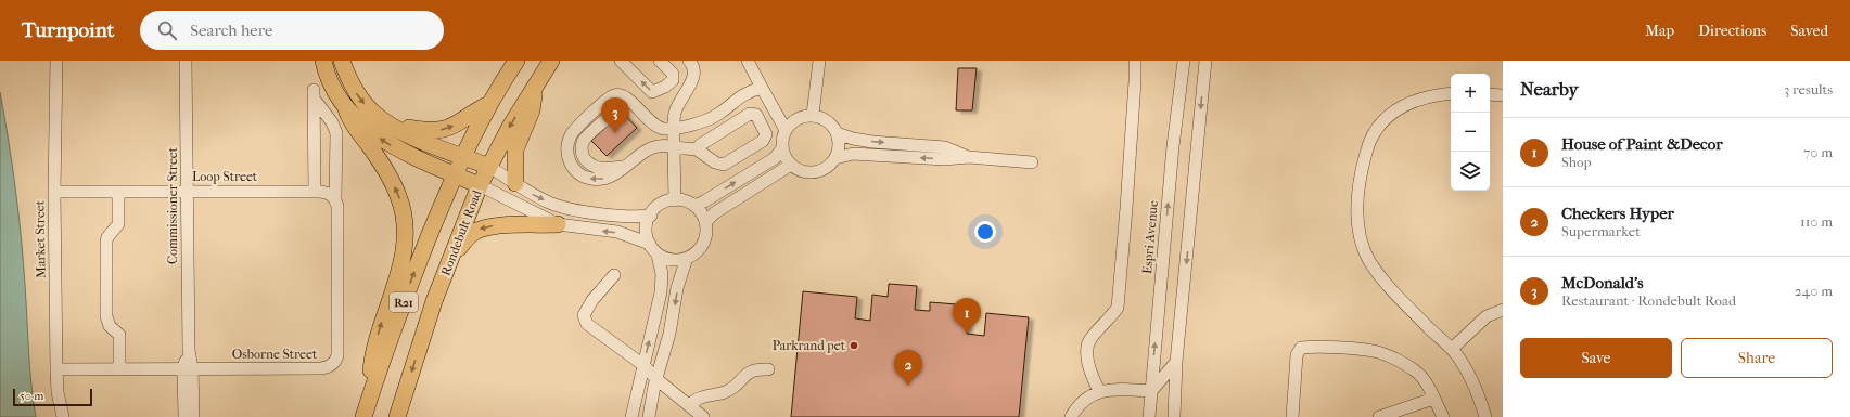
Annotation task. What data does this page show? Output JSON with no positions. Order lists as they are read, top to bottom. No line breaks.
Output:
{"streets":{"main road":["Rondebult Road","R21"],"street":["Loop Street","Commissioner Street","Espri Avenue","Market Street","Osborne Street"]},"crossings":[["Loop Street","Commissioner Street"],["Loop Street","Market Street"],["Loop Street","Osborne Street"],["Commissioner Street","Osborne Street"],["Market Street","Osborne Street"]],"places":["Parkrand pet"],"scale_bar":"50 m","page":{"header":"Turnpoint","search":"Search here","nav":["Map","Directions","Saved"],"heading":["Nearby","3 results"],"map_buttons":["+","−"],"pins":["3","1","2"],"list":[{"mark":"1","name":"House of Paint &Decor","note":"Shop","value":"70 m"},{"mark":"2","name":"Checkers Hyper","note":"Supermarket","value":"110 m"},{"mark":"3","name":"McDonald's","note":"Restaurant · Rondebult Road","value":"240 m"}],"buttons":["Save","Share"],"scale":"50 m"}}
